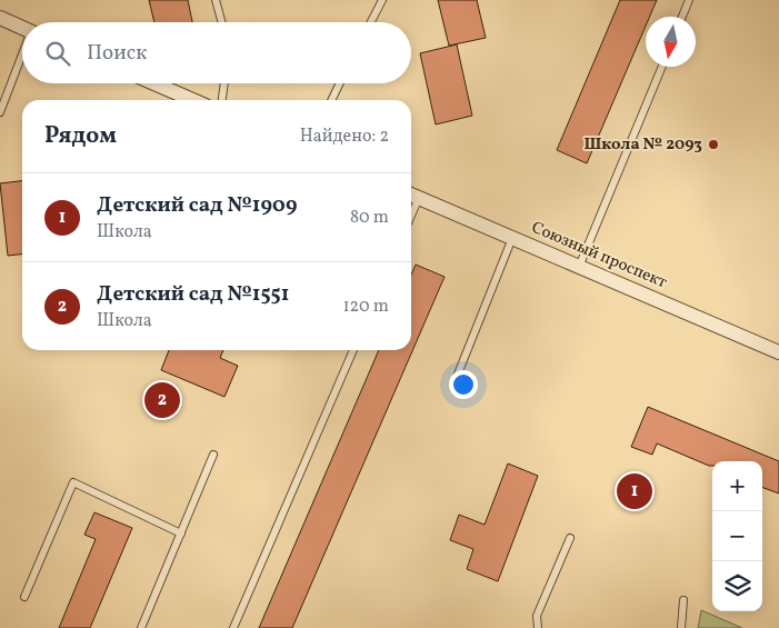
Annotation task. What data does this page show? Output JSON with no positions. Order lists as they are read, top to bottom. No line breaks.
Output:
{"streets":{"street":["Союзный проспект"]},"places":["Школа № 2093"],"north":"bottom","page":{"search":"Поиск","heading":["Рядом","Найдено: 2"],"list":[{"mark":"1","name":"Детский сад №1909","note":"Школа","value":"80 m"},{"mark":"2","name":"Детский сад №1551","note":"Школа","value":"120 m"}],"pins":["2","1"],"map_buttons":["+","−"]}}
